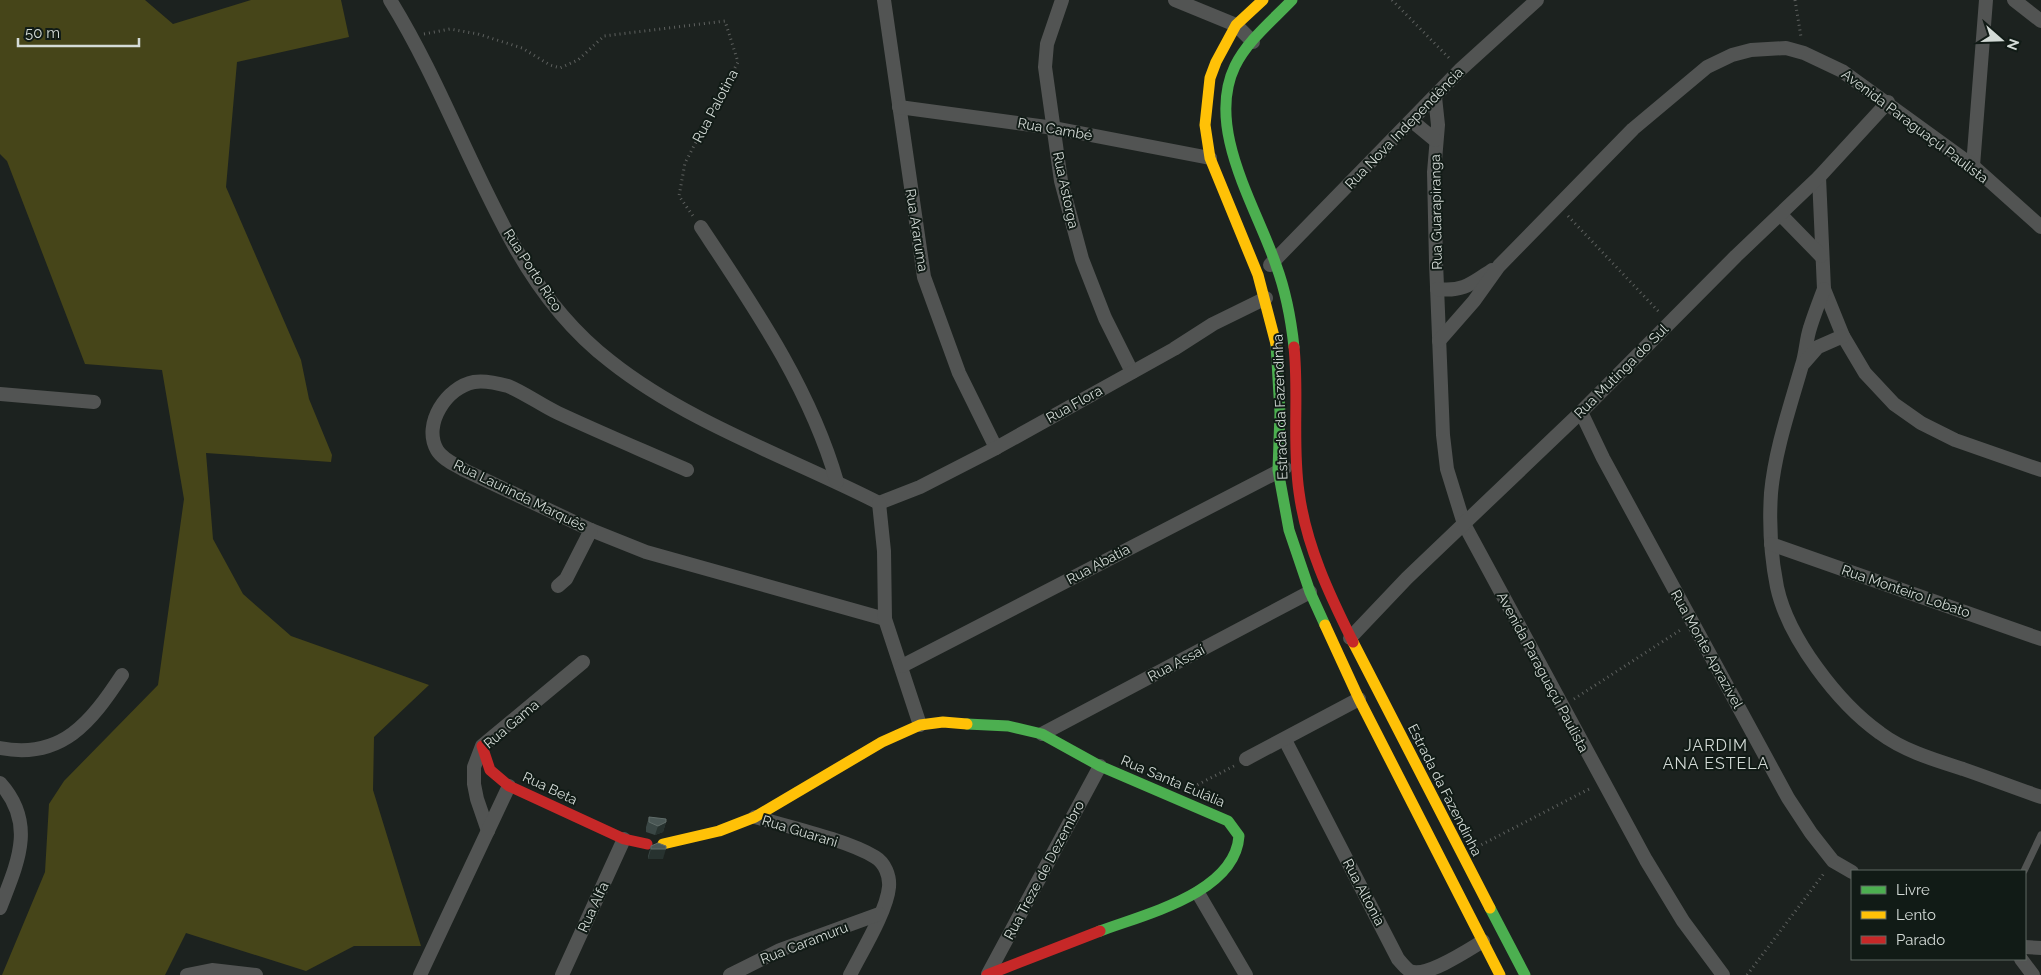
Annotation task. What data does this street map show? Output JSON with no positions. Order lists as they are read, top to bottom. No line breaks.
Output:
{"streets":{"main road":["Estrada da Fazendinha","Rua Santa Eulâlia","Rua Beta","Rua Guarani"],"street":["Avenida Paraguaçú Paulista","Rua Nova Independência","Rua Cambé","Rua Astorga","Rua Guarapiranga","Rua Araruma","Rua Porto Rico","Rua Mutinga do Sul","Rua Flora","Rua Laurinda Marquês","Rua Abatia","Rua Monteiro Lobato","Rua Monte Aprazivel","Rua Assaí","Rua Gama","Rua Treze de Dezembro","Rua Altonia","Rua Alfa","Rua Caramuru"],"path":["Rua Palotina"]},"crossings":[["Rua Palotina","Rua Porto Rico"],["Avenida Paraguaçú Paulista","Rua Guarapiranga"],["Avenida Paraguaçú Paulista","Rua Mutinga do Sul"],["Rua Nova Independência","Rua Guarapiranga"],["Rua Nova Independência","Estrada da Fazendinha"],["Rua Cambé","Rua Astorga"],["Rua Cambé","Rua Araruma"],["Rua Cambé","Estrada da Fazendinha"],["Rua Astorga","Rua Flora"],["Rua Araruma","Rua Flora"],["Rua Porto Rico","Rua Flora"],["Rua Mutinga do Sul","Estrada da Fazendinha"],["Rua Mutinga do Sul","Rua Monte Aprazivel"],["Rua Flora","Estrada da Fazendinha"],["Estrada da Fazendinha","Rua Abatia"],["Estrada da Fazendinha","Rua Assaí"],["Estrada da Fazendinha","Rua Altonia"],["Rua Assaí","Rua Santa Eulâlia"],["Rua Gama","Rua Beta"],["Rua Santa Eulâlia","Rua Guarani"],["Rua Santa Eulâlia","Rua Treze de Dezembro"],["Rua Beta","Rua Alfa"],["Rua Guarani","Rua Caramuru"]],"districts":["JARDIM ANA ESTELA"],"legend":["Livre","Lento","Parado"],"scale_bar":"50 m","north":"right"}
